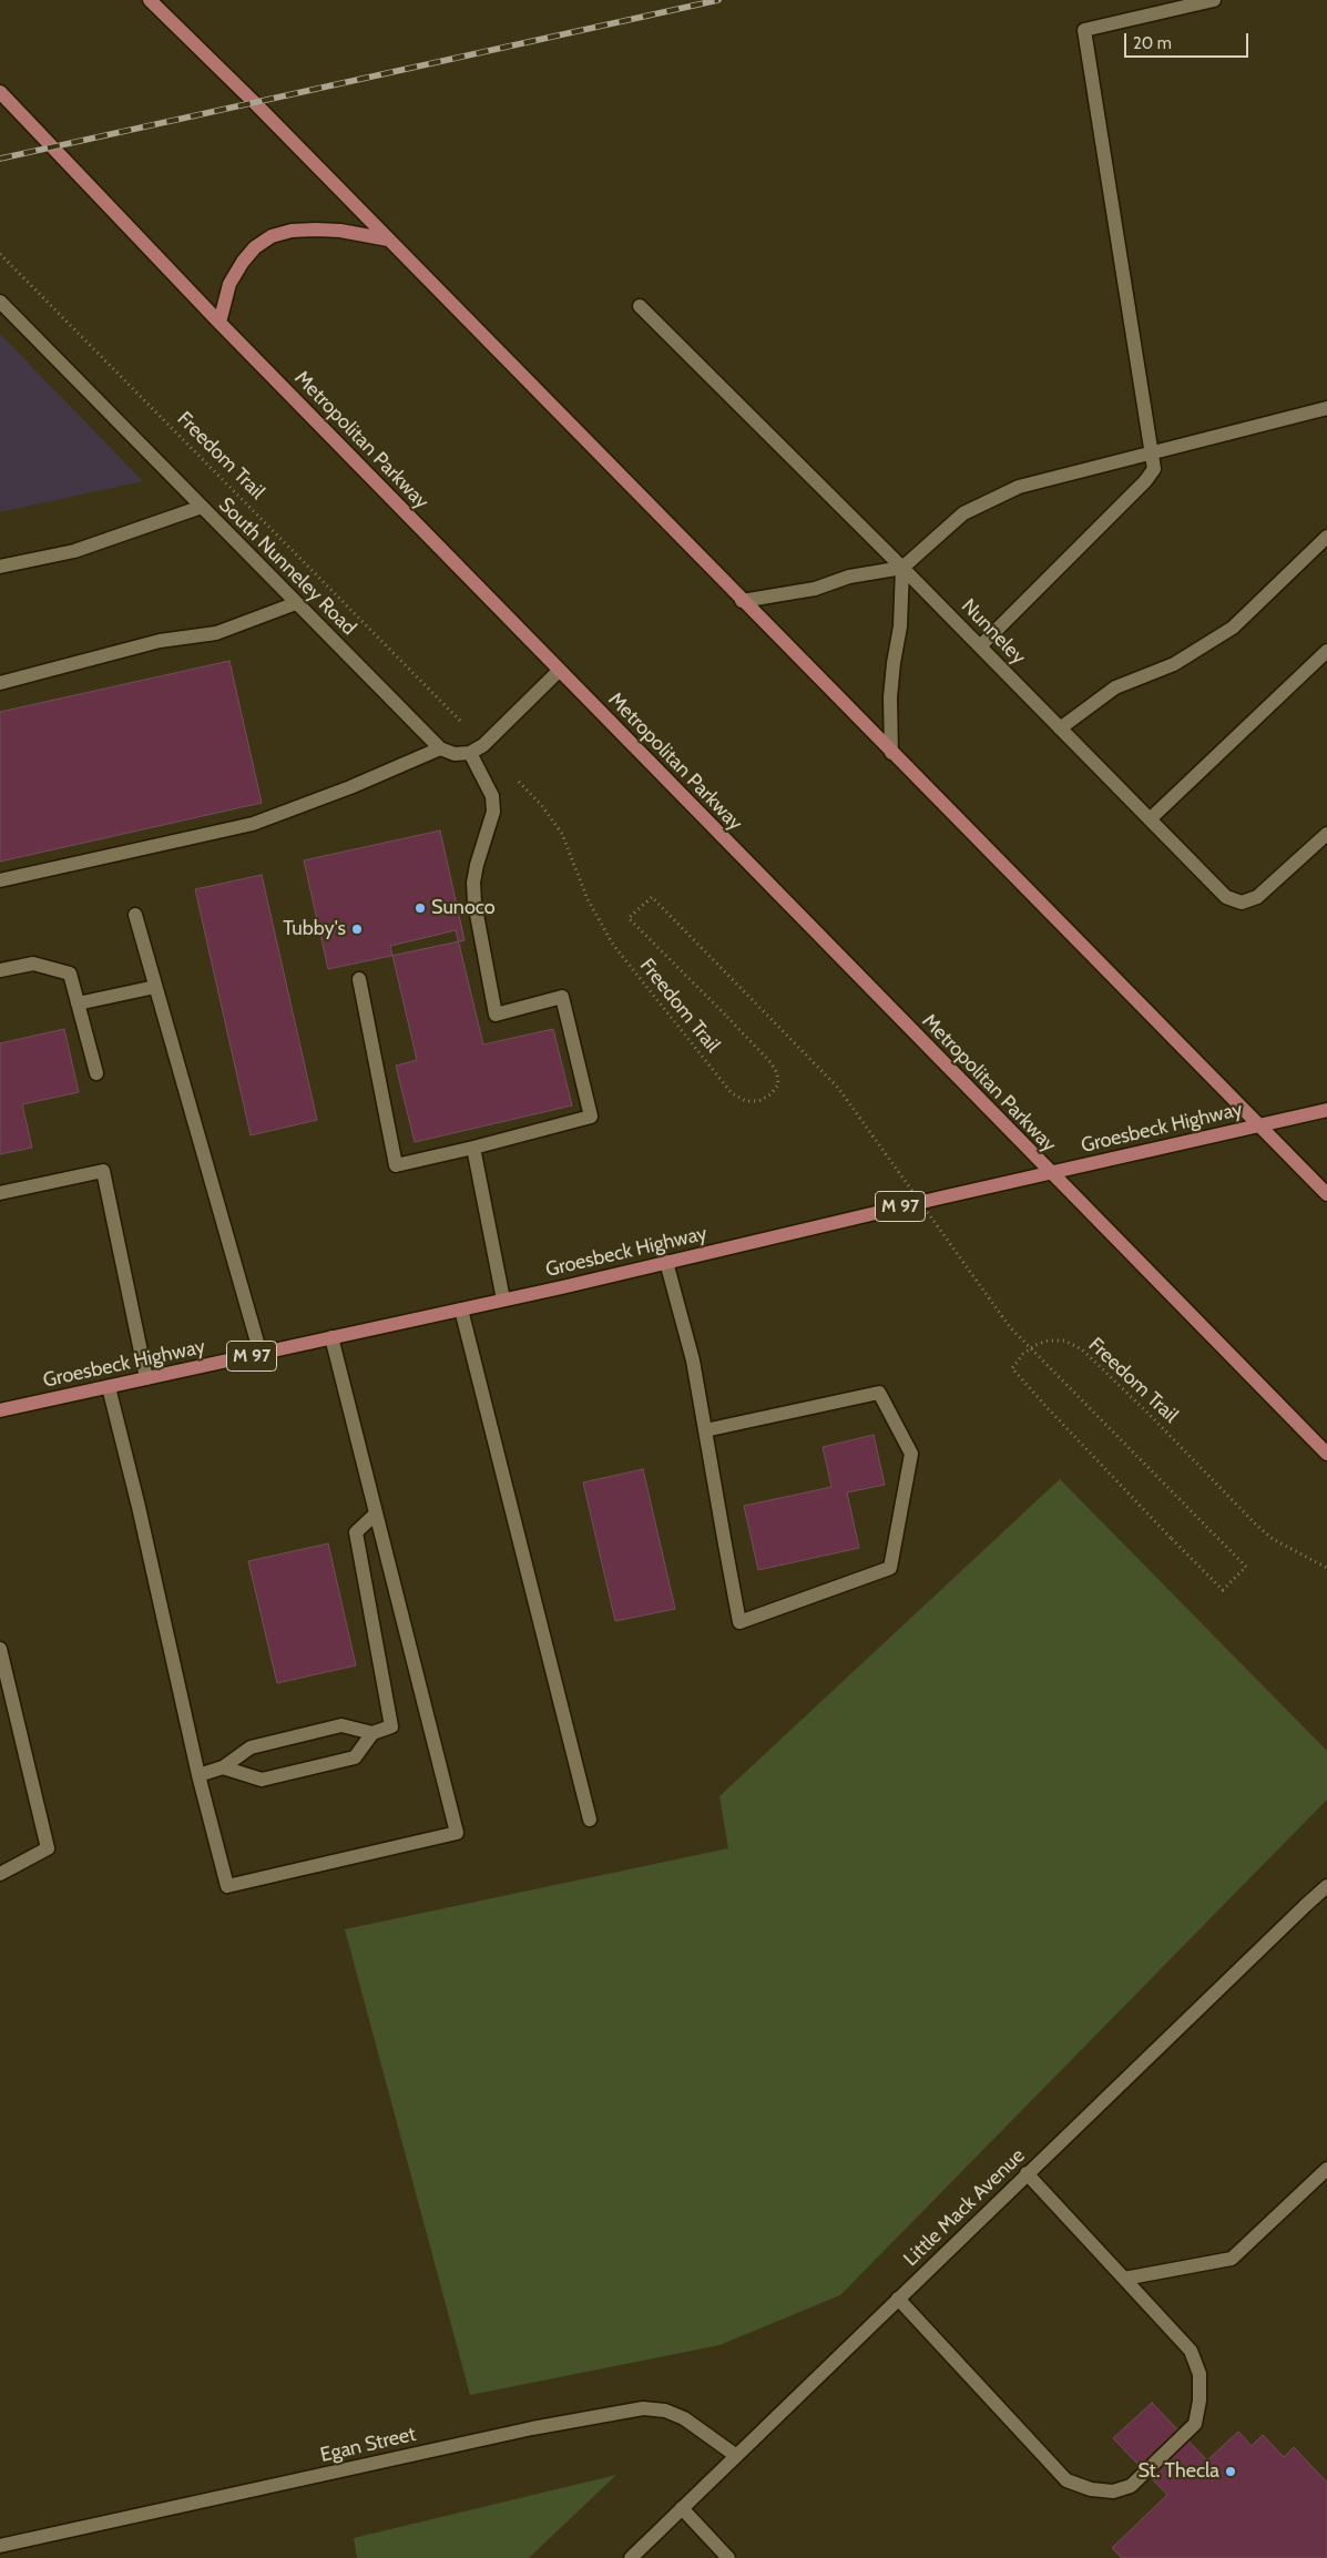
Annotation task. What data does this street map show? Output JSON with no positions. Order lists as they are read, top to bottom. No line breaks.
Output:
{"streets":{"main road":["Metropolitan Parkway","Groesbeck Highway","M 97"],"street":["South Nunneley Road","Nunneley","Little Mack Avenue","Egan Street"],"path":["Freedom Trail"]},"crossings":[["Metropolitan Parkway","Groesbeck Highway"],["Groesbeck Highway","M 97"],["Little Mack Avenue","Egan Street"]],"places":["Sunoco","Tubby's","St. Thecla"],"scale_bar":"20 m"}
